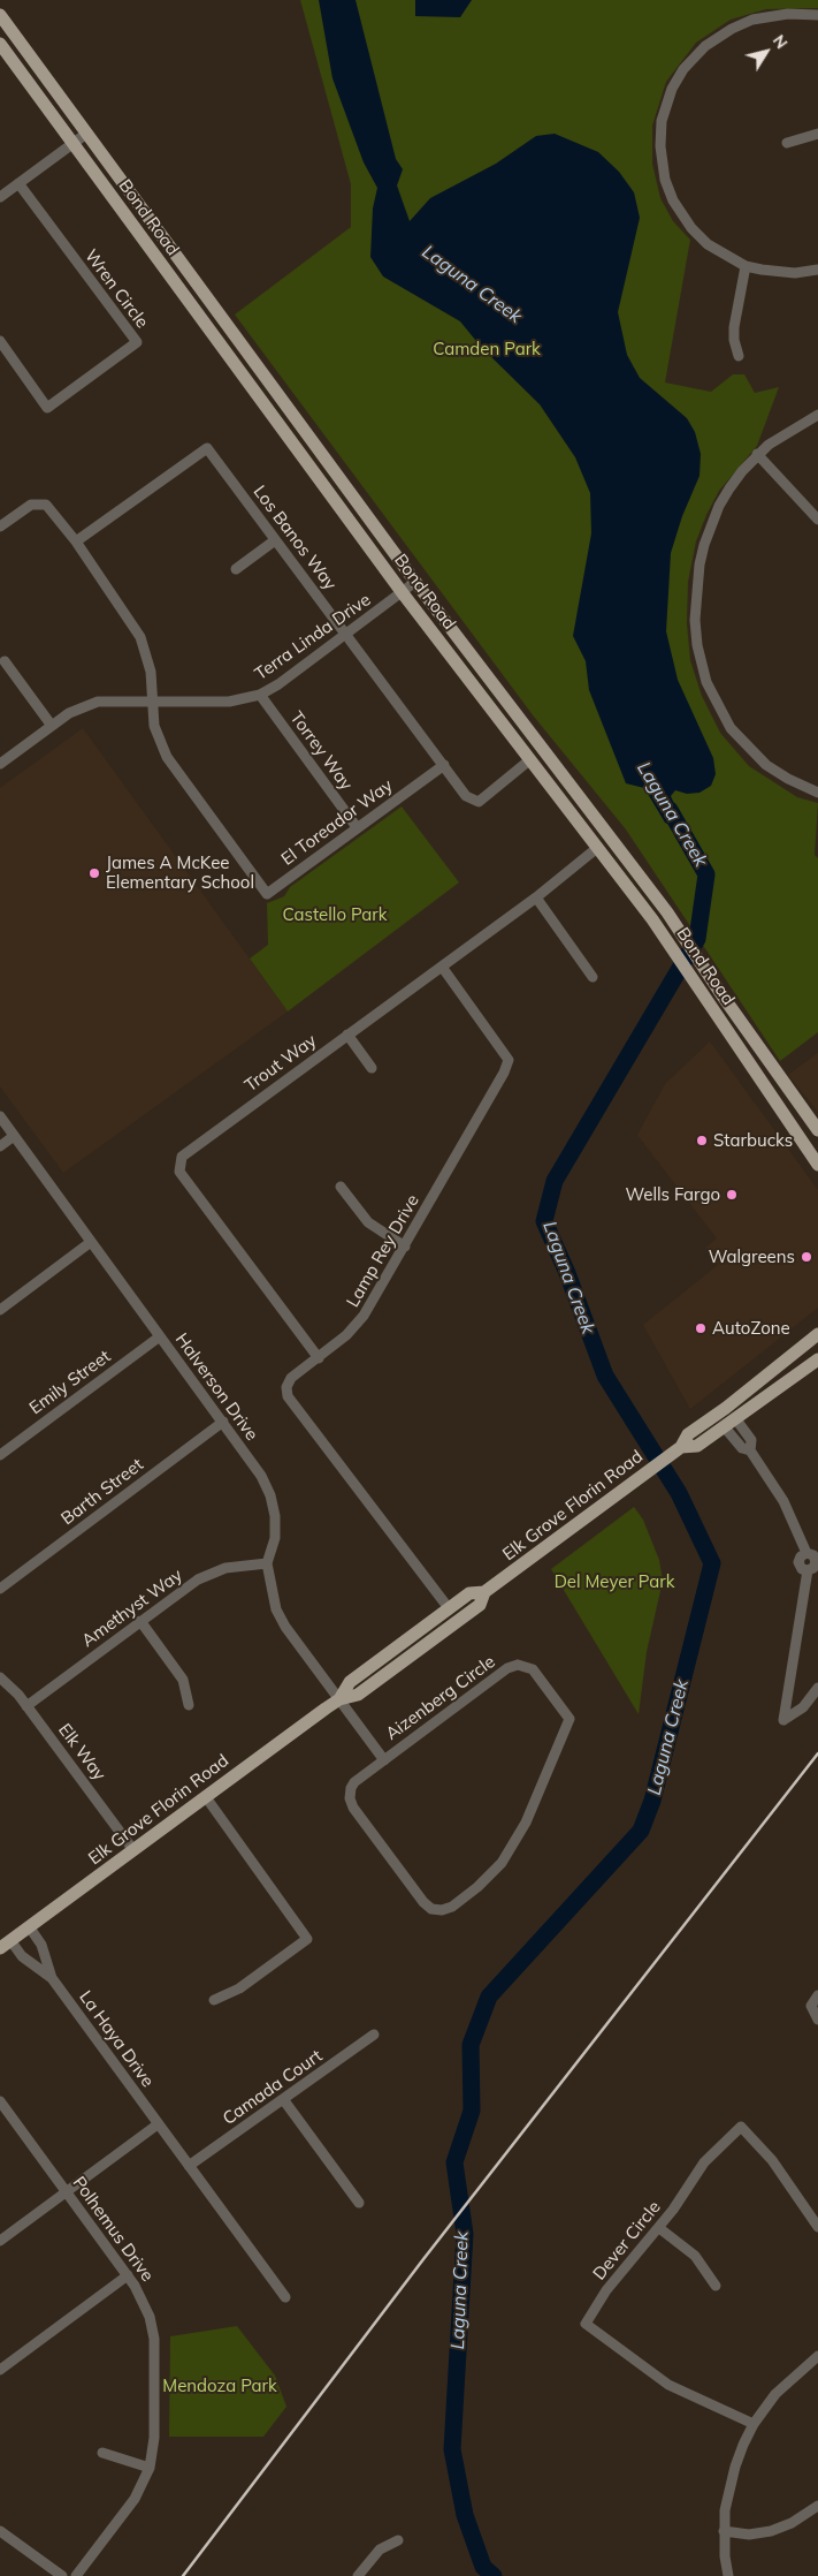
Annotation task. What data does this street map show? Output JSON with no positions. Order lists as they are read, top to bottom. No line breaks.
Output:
{"streets":{"main road":["Bond Road","Elk Grove Florin Road"],"street":["Wren Circle","Los Banos Way","Terra Linda Drive","Torrey Way","El Toreador Way","Trout Way","Lamp Rey Drive","Emily Street","Halverson Drive","Barth Street","Amethyst Way","Aizenberg Circle","Elk Way","La Haya Drive","Camada Court","Polhemus Drive","Dever Circle"]},"crossings":[["Bond Road","Los Banos Way"],["Bond Road","Terra Linda Drive"],["Bond Road","Trout Way"],["Los Banos Way","Terra Linda Drive"],["Los Banos Way","El Toreador Way"],["Terra Linda Drive","Torrey Way"],["Terra Linda Drive","El Toreador Way"],["Torrey Way","El Toreador Way"],["Trout Way","Lamp Rey Drive"],["Lamp Rey Drive","Elk Grove Florin Road"],["Emily Street","Halverson Drive"],["Halverson Drive","Barth Street"],["Halverson Drive","Elk Grove Florin Road"],["Halverson Drive","Amethyst Way"],["Halverson Drive","Aizenberg Circle"],["Elk Grove Florin Road","Aizenberg Circle"],["Elk Grove Florin Road","Elk Way"],["Elk Grove Florin Road","La Haya Drive"],["Amethyst Way","Elk Way"],["La Haya Drive","Camada Court"]],"water":["Laguna Creek"],"parks":["Camden Park","Castello Park","Del Meyer Park","Mendoza Park"],"places":["James A McKee Elementary School","Starbucks","Wells Fargo","Walgreens","AutoZone"],"north":"top right"}
